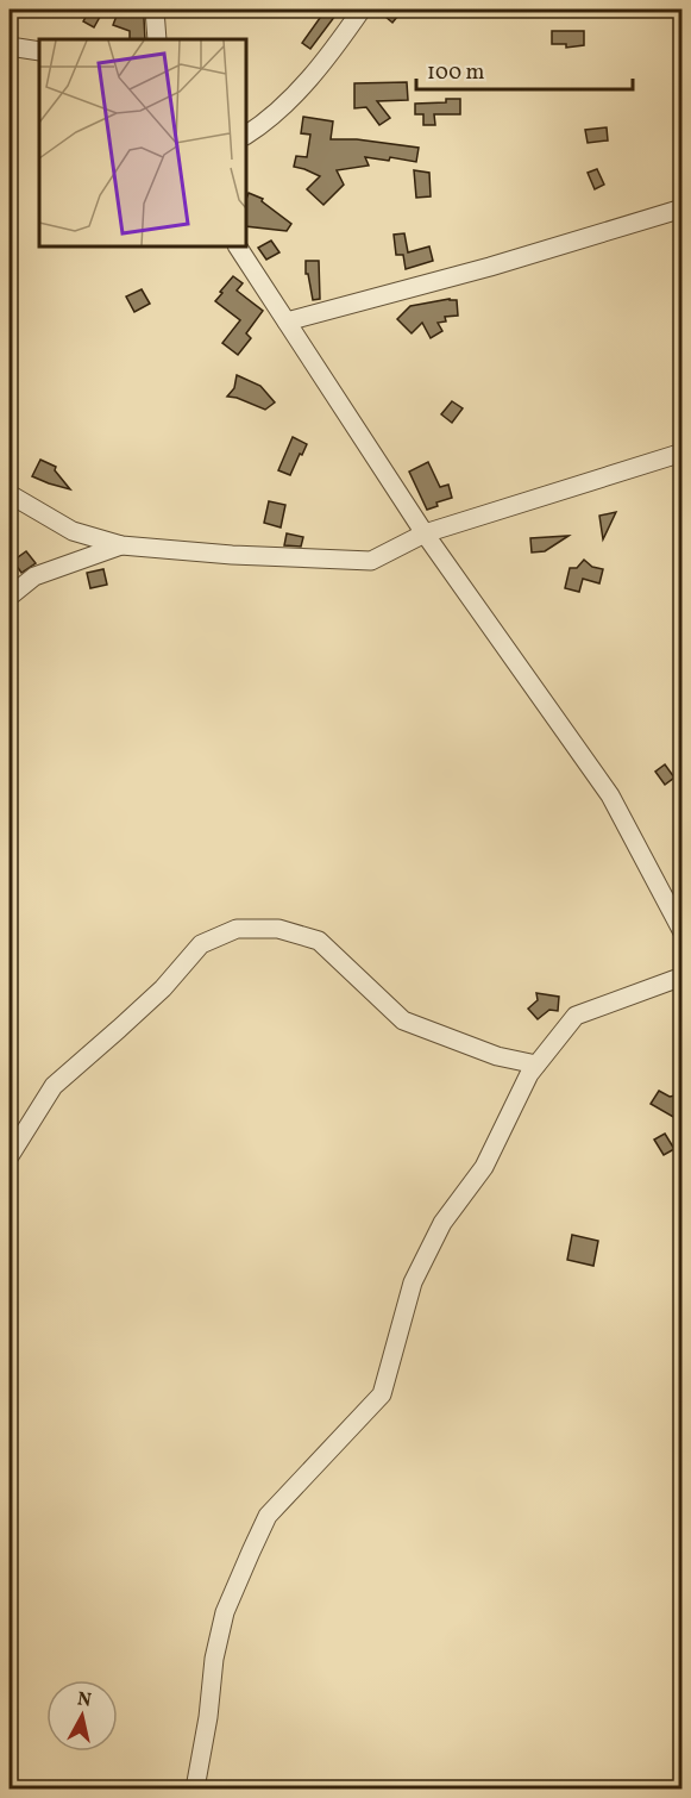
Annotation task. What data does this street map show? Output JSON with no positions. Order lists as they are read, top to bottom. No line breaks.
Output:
{"scale_bar":"100 m","north":"top"}
